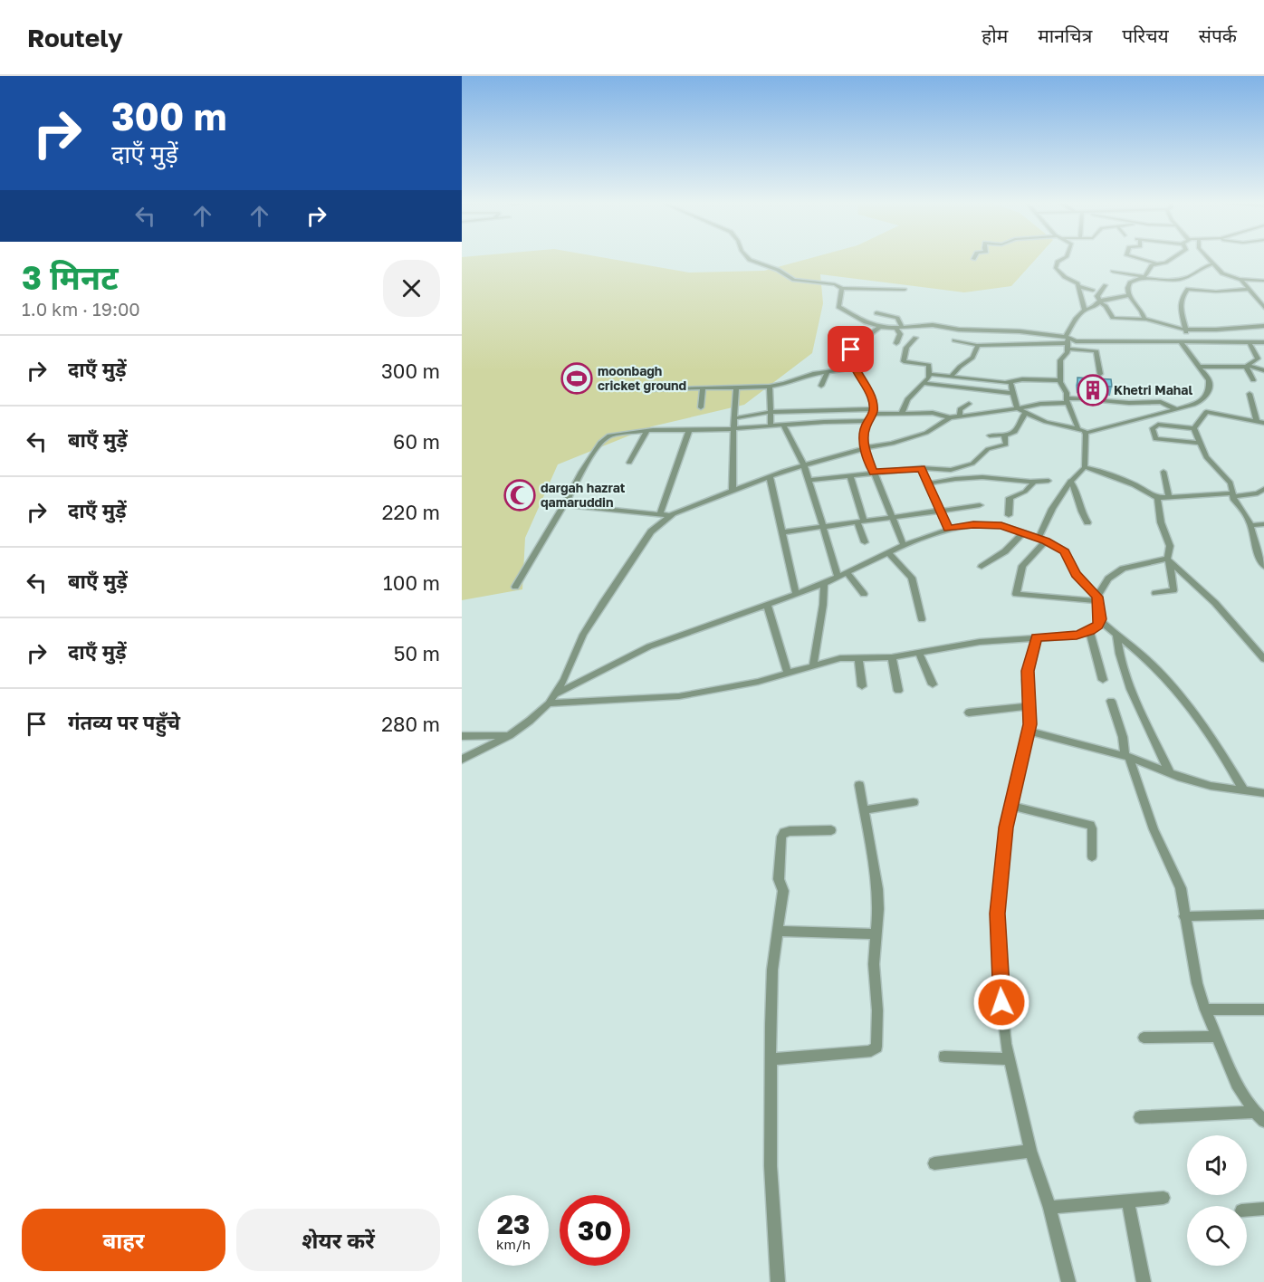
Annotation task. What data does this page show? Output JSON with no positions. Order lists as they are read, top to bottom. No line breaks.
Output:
{"places":{"sports":["moonbagh cricket ground"],"building":["Khetri Mahal"],"mosque":["dargah hazrat qamaruddin"]},"page":{"header":"Routely","nav":["होम","मानचित्र","परिचय","संपर्क"],"turn":["300 m","दाएँ मुड़ें"],"heading":["3 मिनट","1.0 km · 19:00"],"list":[{"name":"दाएँ मुड़ें","value":"300 m"},{"name":"बाएँ मुड़ें","value":"60 m"},{"name":"दाएँ मुड़ें","value":"220 m"},{"name":"बाएँ मुड़ें","value":"100 m"},{"name":"दाएँ मुड़ें","value":"50 m"},{"name":"गंतव्य पर पहुँचे","value":"280 m"}],"speed":"23 km/h","limit":"30","buttons":["बाहर","शेयर करें"]}}
